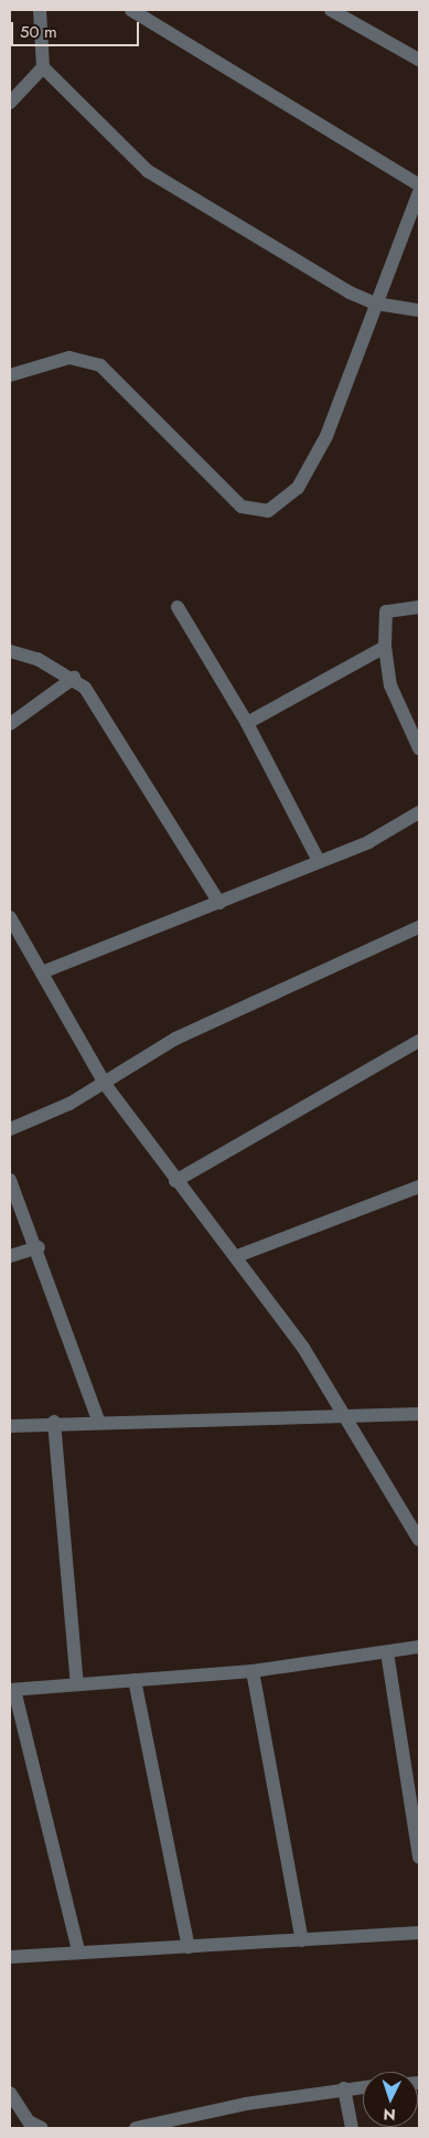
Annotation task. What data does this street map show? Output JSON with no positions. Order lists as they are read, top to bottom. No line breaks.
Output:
{"scale_bar":"50 m","north":"bottom"}
